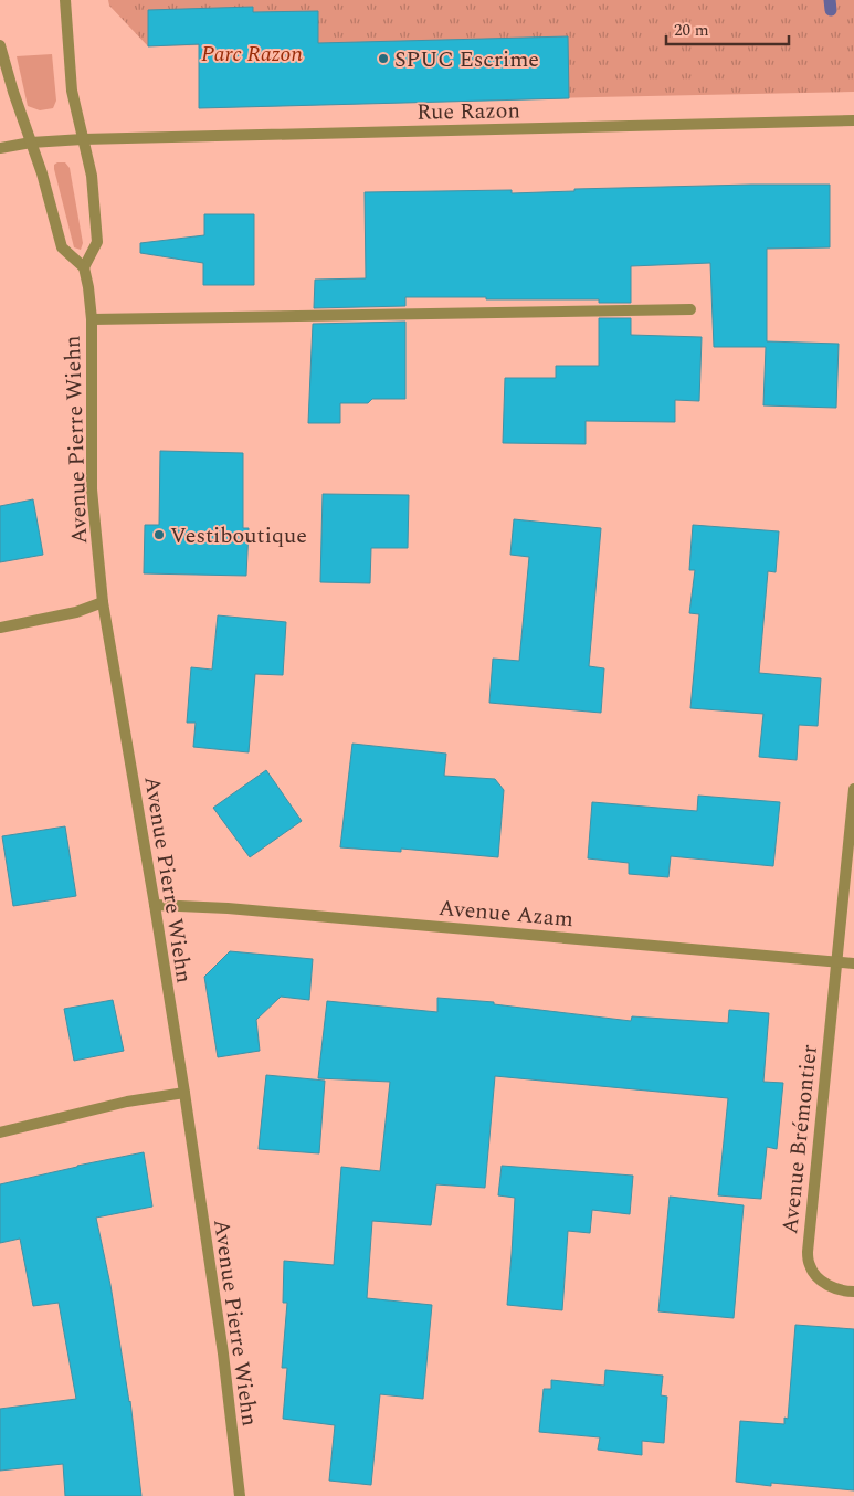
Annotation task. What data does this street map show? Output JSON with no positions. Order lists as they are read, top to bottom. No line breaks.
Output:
{"streets":{"street":["Rue Razon","Avenue Pierre Wiehn","Avenue Azam","Avenue Brémontier"]},"crossings":[["Avenue Pierre Wiehn","Avenue Azam"],["Avenue Azam","Avenue Brémontier"]],"parks":["Parc Razon"],"places":["SPUC Escrime","Vestiboutique"],"scale_bar":"20 m"}
